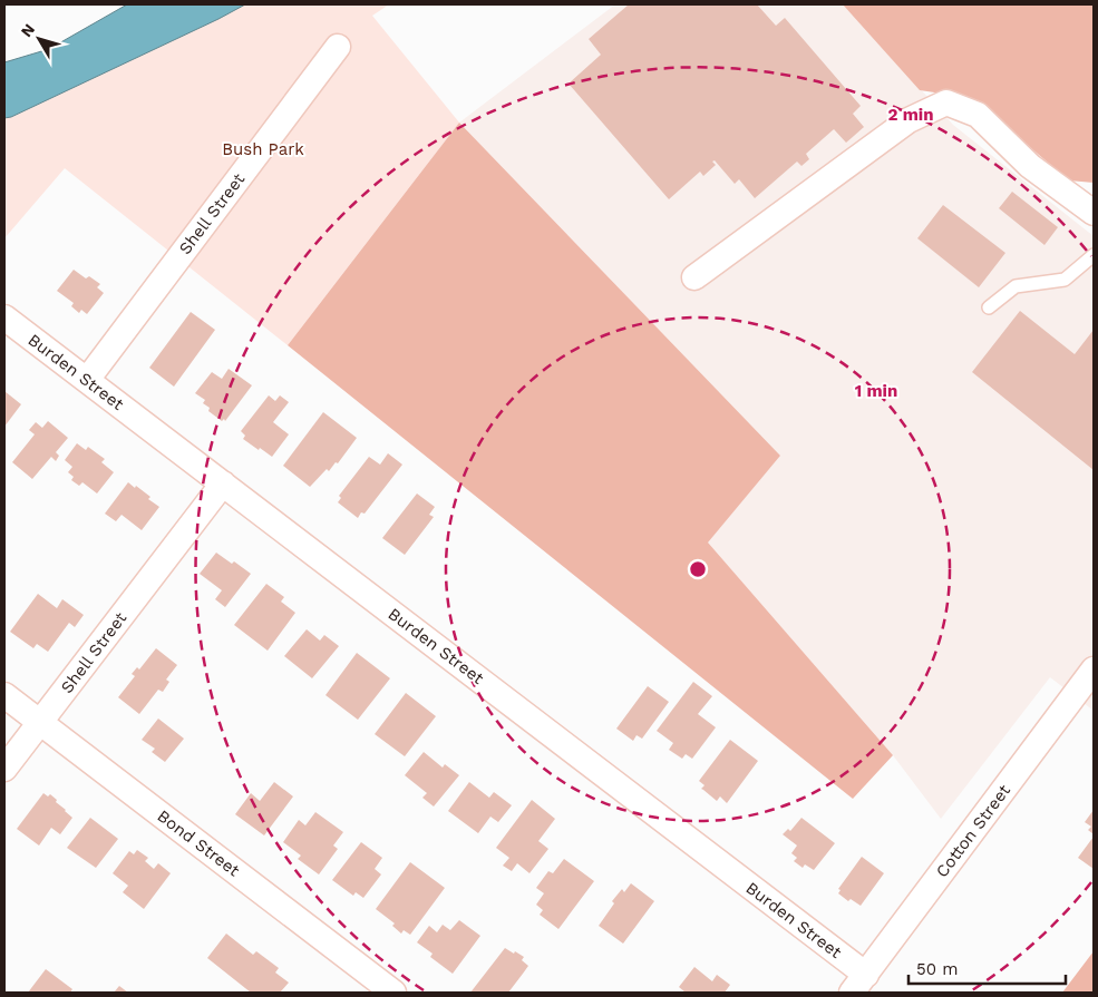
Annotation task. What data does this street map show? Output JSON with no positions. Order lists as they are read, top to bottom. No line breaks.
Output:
{"streets":{"street":["Shell Street","Burden Street","Cotton Street","Bond Street"]},"crossings":[["Shell Street","Burden Street"],["Shell Street","Bond Street"],["Burden Street","Cotton Street"]],"parks":["Bush Park"],"scale_bar":"50 m","north":"top left","rings":["2 min","1 min"]}
